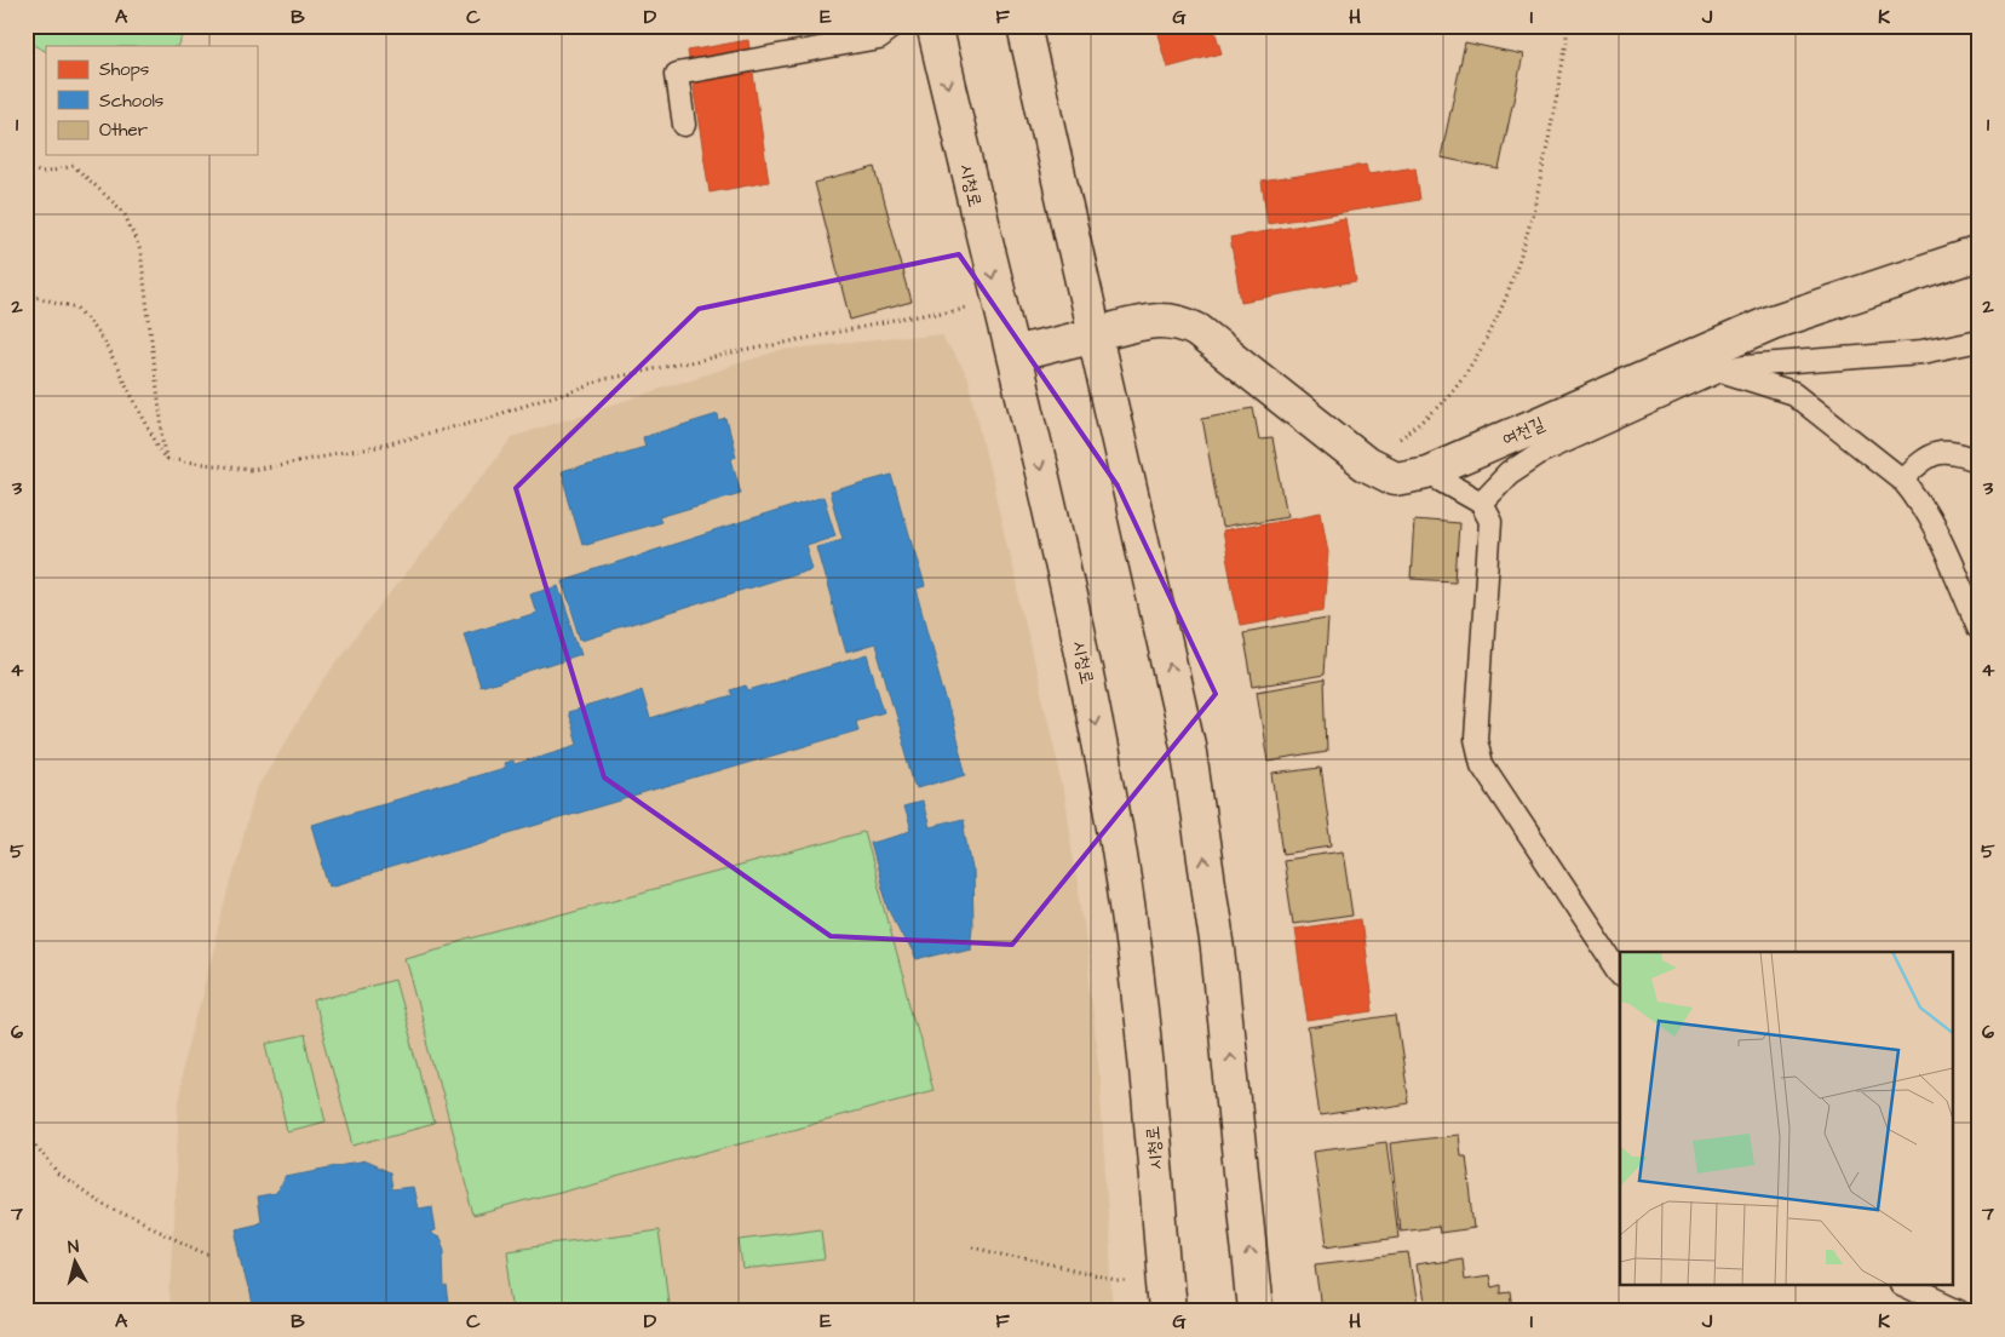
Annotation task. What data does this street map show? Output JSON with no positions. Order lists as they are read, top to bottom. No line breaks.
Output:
{"streets":{"street":["시청로","여천길"]},"crossings":[["시청로","여천길"]],"legend":["Shops","Schools","Other"],"north":"top","grid":{"columns":["A","B","C","D","E","F","G","H","I","J","K"],"rows":["1","2","3","4","5","6","7"]}}
